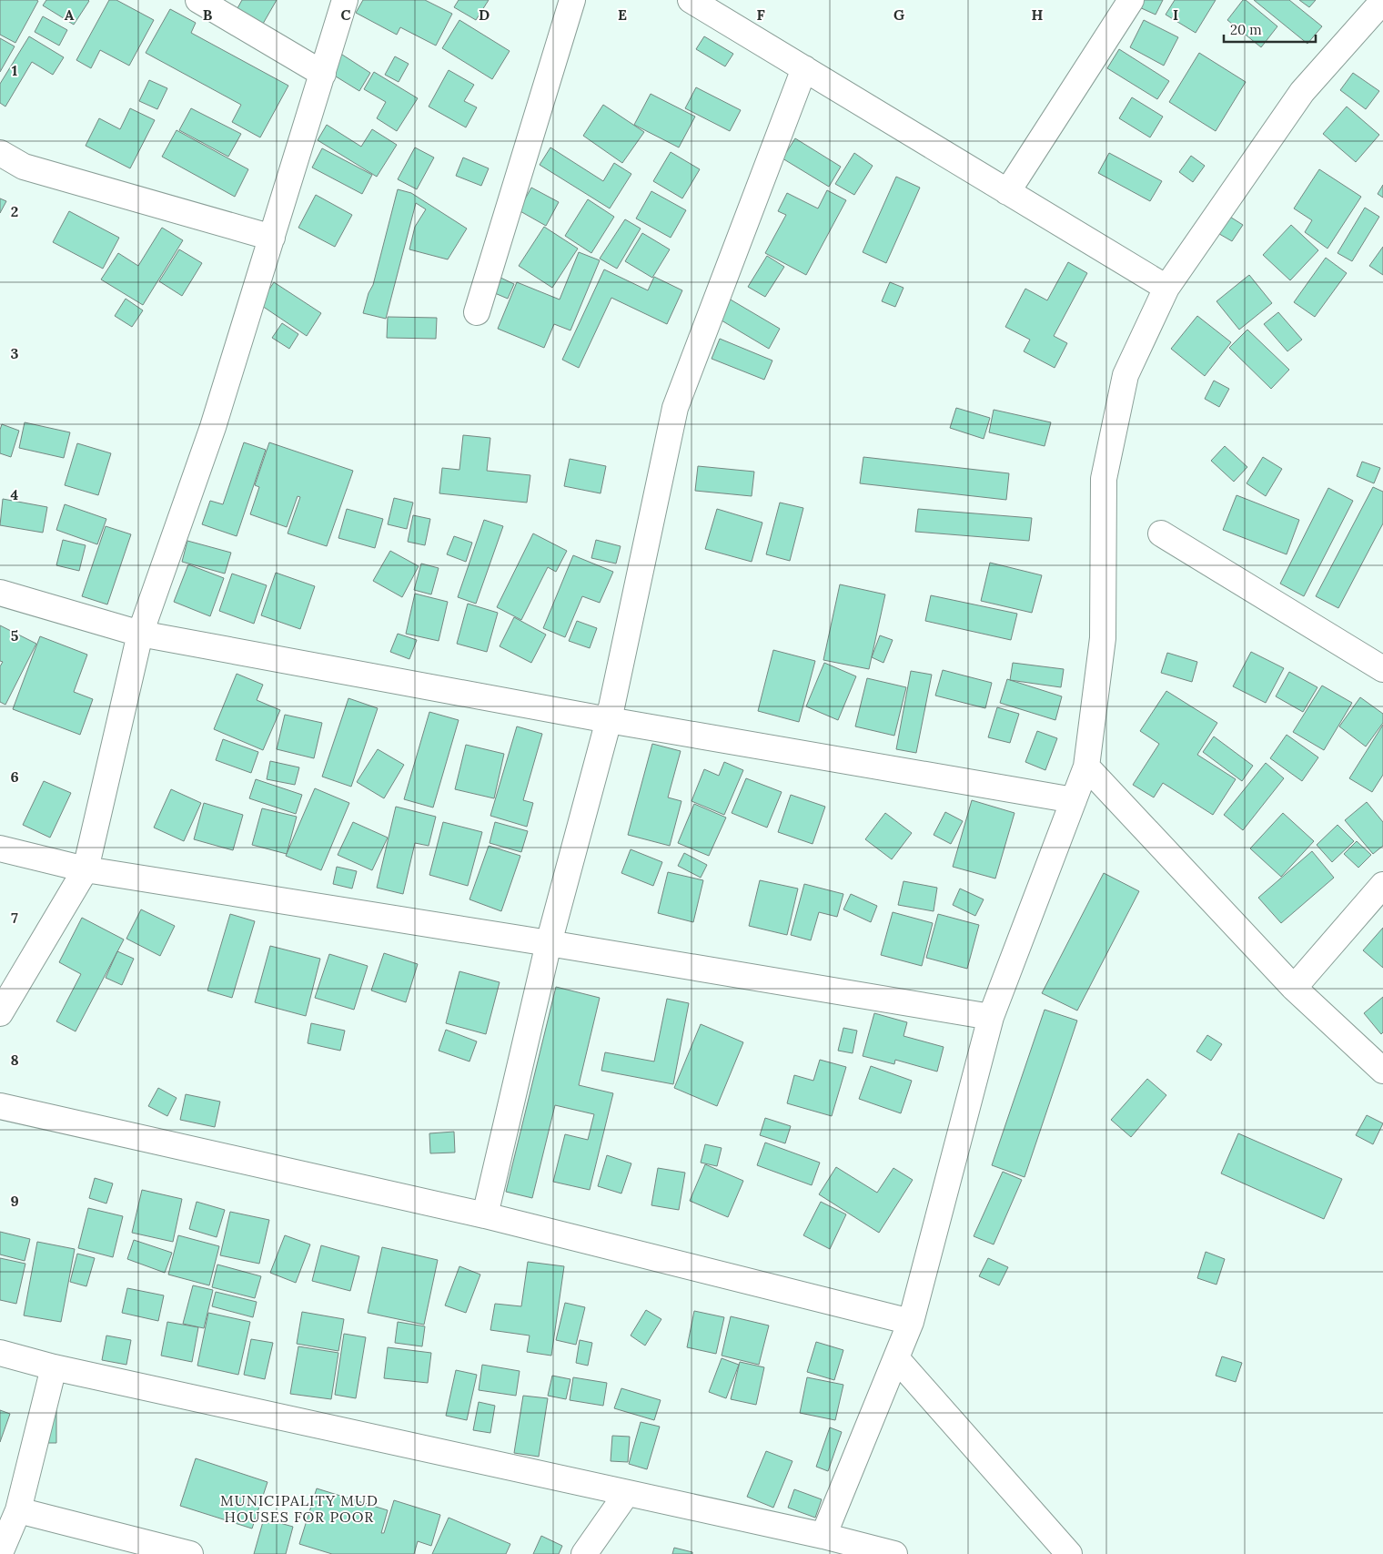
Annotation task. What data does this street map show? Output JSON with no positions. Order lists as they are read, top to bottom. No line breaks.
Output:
{"districts":["MUNICIPALITY MUD HOUSES FOR POOR"],"scale_bar":"20 m","grid":{"columns":["A","B","C","D","E","F","G","H","I"],"rows":["1","2","3","4","5","6","7","8","9"]}}
